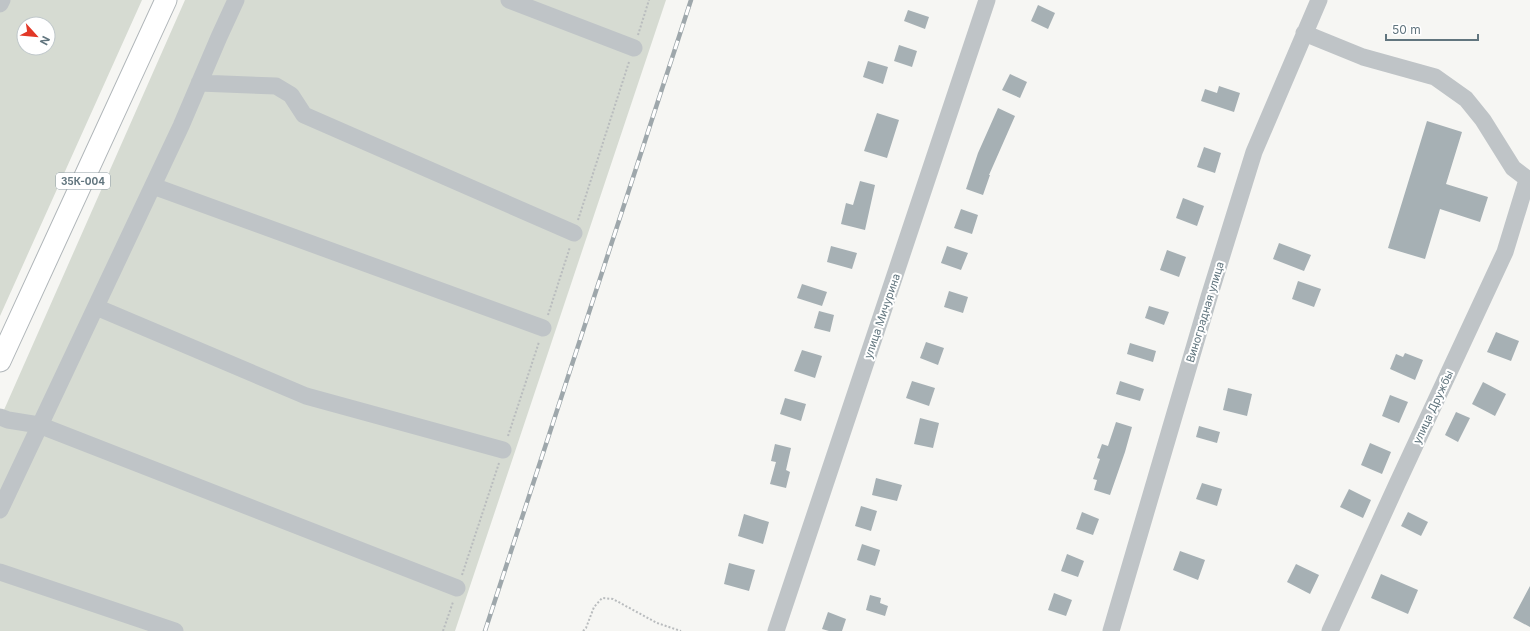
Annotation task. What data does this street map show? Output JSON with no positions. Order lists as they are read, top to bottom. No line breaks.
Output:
{"streets":{"main road":["35К-004"],"street":["Виноградная улица","улица Мичурина","улица Дружбы"]},"scale_bar":"50 m","north":"bottom right"}
